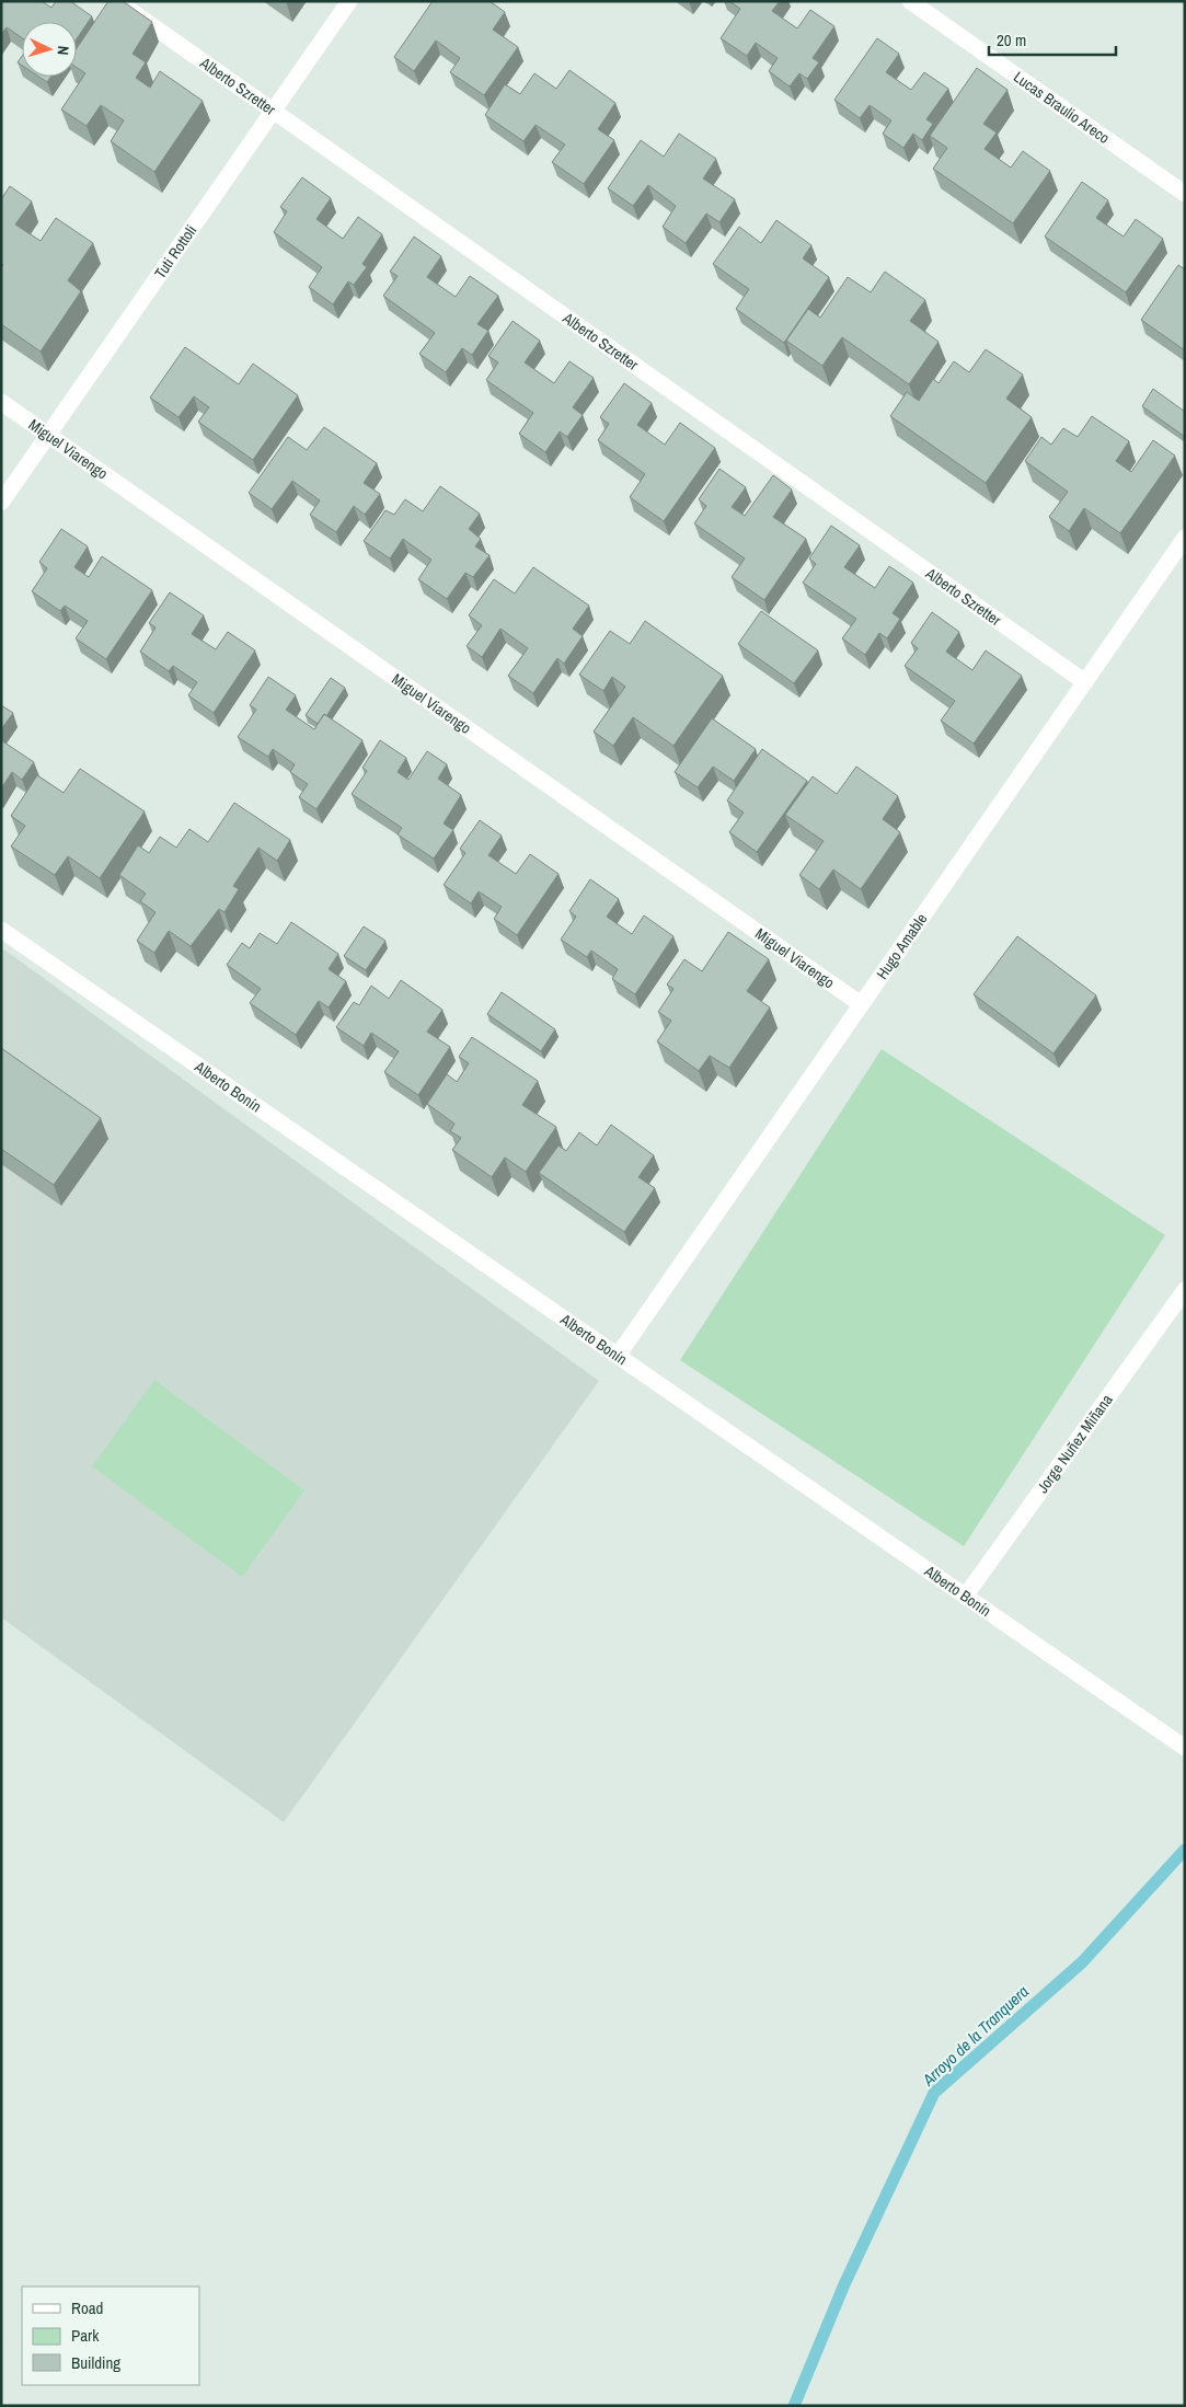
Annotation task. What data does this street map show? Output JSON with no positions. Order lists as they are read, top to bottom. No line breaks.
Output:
{"streets":{"street":["Alberto Szretter","Lucas Braulio Areco","Tuti Rottoli","Miguel Viarengo","Hugo Amable","Alberto Bonín","Jorge Nuñez Miñana"]},"crossings":[["Alberto Szretter","Tuti Rottoli"],["Alberto Szretter","Hugo Amable"],["Tuti Rottoli","Miguel Viarengo"],["Miguel Viarengo","Hugo Amable"],["Hugo Amable","Alberto Bonín"],["Alberto Bonín","Jorge Nuñez Miñana"]],"water":["Arroyo de la Tranquera"],"legend":["Road","Park","Building"],"scale_bar":"20 m","north":"right"}
